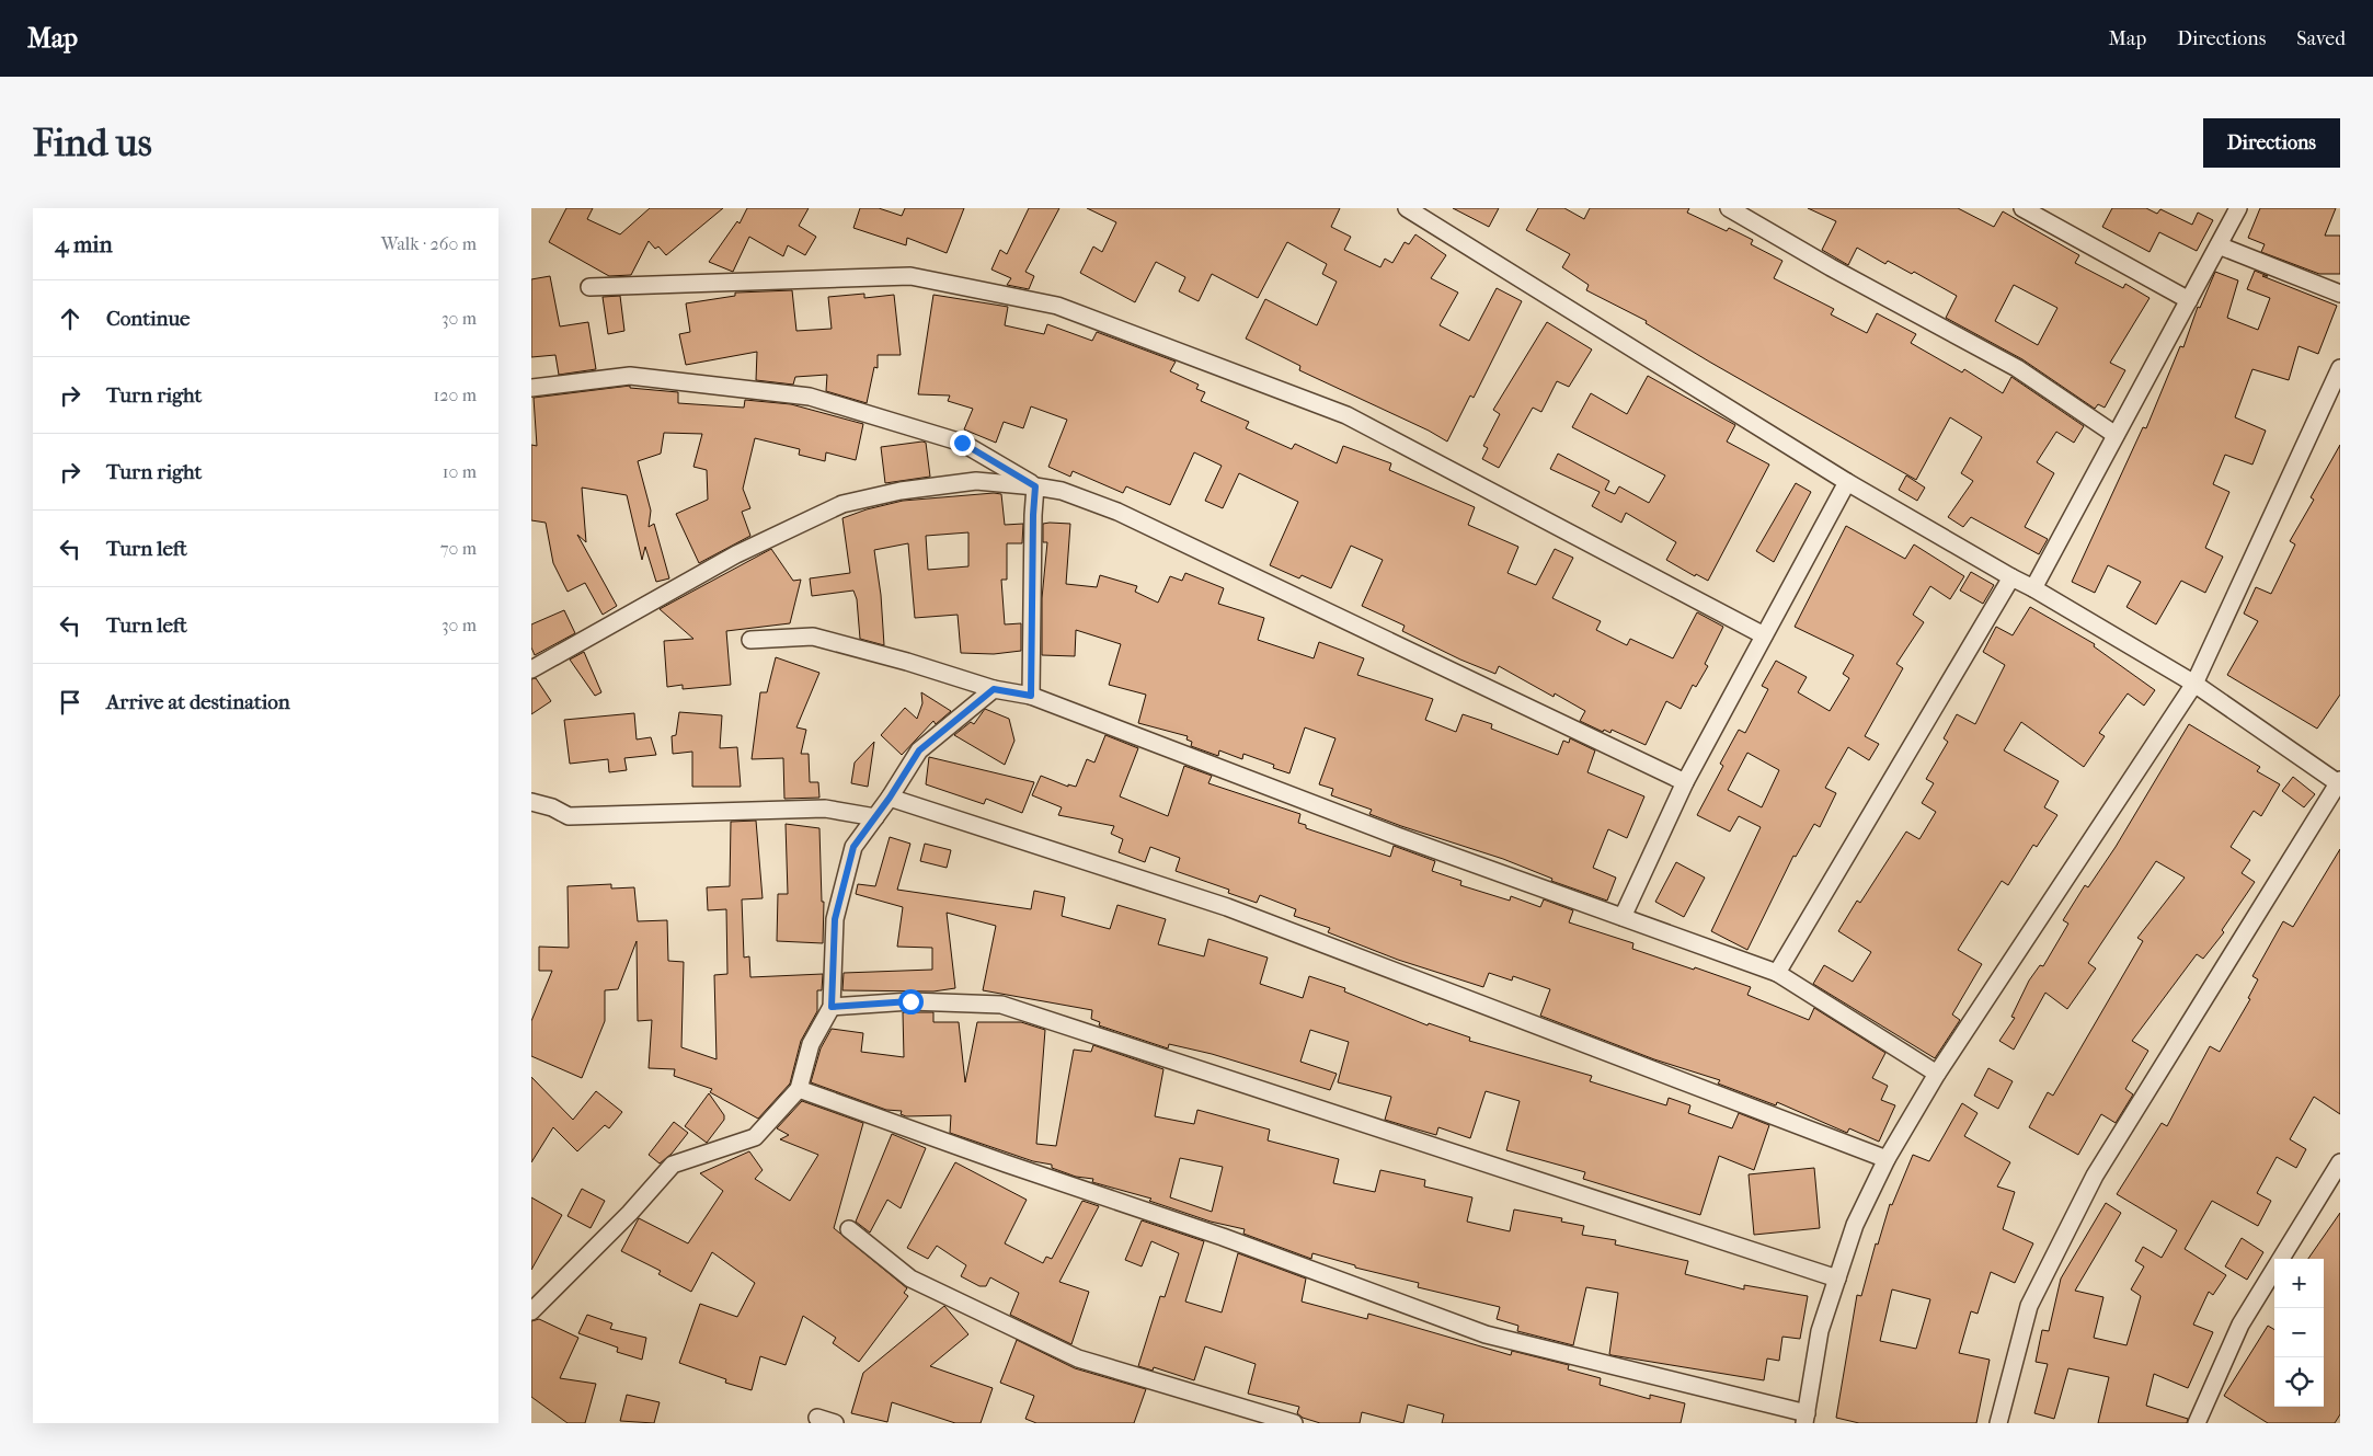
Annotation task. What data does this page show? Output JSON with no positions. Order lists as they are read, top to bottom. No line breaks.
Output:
{"page":{"header":"Map","nav":["Map","Directions","Saved"],"buttons":"Directions","title":"Find us","heading":["4 min","Walk · 260 m"],"list":[["Continue","30 m"],["Turn right","120 m"],["Turn right","10 m"],["Turn left","70 m"],["Turn left","30 m"],"Arrive at destination"],"map_buttons":["+","−"]}}
